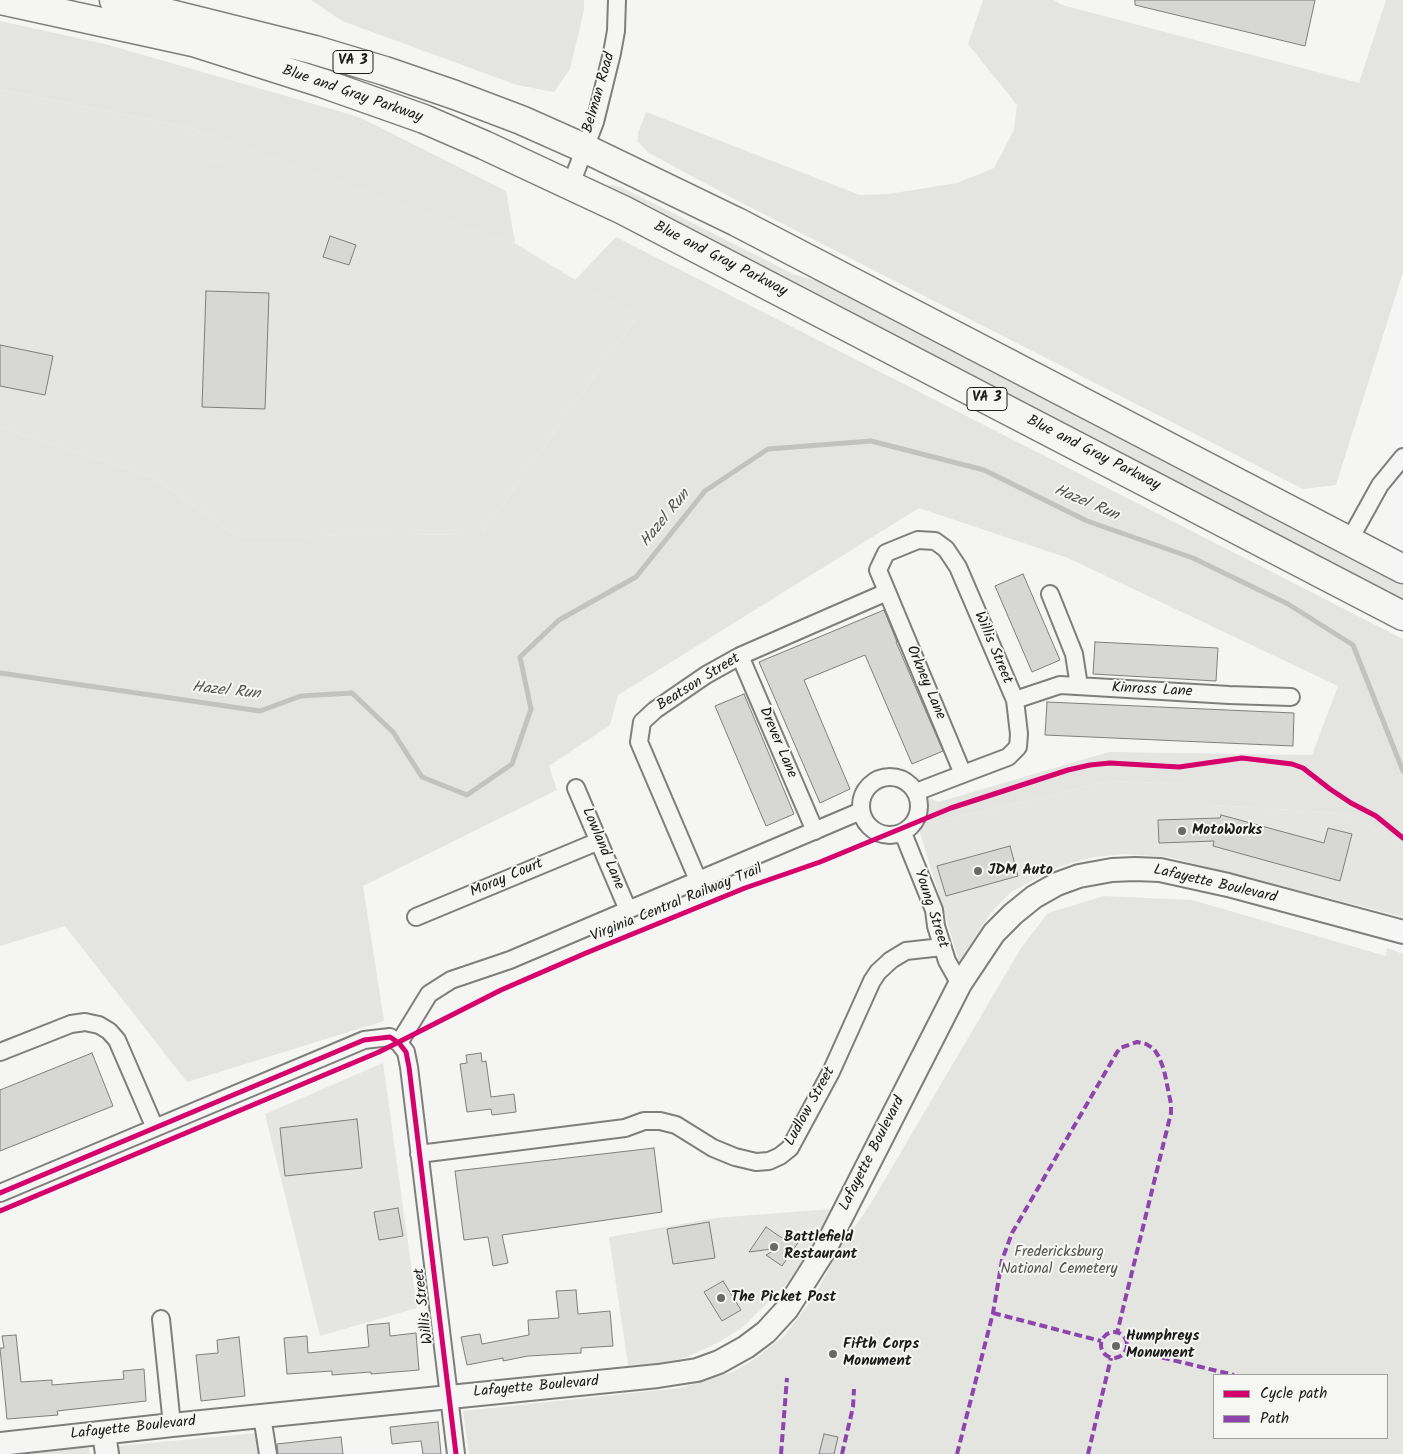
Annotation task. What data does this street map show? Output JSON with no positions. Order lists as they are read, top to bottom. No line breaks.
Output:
{"streets":{"highway":["VA 3","Blue and Gray Parkway"],"main road":["Lafayette Boulevard"],"street":["Belman Road","Willis Street","Beatson Street","Orkney Lane","Kinross Lane","Drever Lane","Lowland Lane","Moray Court","Young Street","Ludlow Street"],"cycle path":["Virginia Central Railway Trail"]},"crossings":[["Belman Road","Blue and Gray Parkway"],["Willis Street","Beatson Street"],["Willis Street","Orkney Lane"],["Willis Street","Kinross Lane"],["Willis Street","Lafayette Boulevard"],["Willis Street","Young Street"],["Willis Street","Ludlow Street"],["Beatson Street","Orkney Lane"],["Beatson Street","Drever Lane"],["Lowland Lane","Moray Court"],["Lafayette Boulevard","Young Street"],["Young Street","Ludlow Street"]],"water":["Hazel Run"],"parks":["Fredericksburg National Cemetery"],"places":["MotoWorks","JDM Auto","Battlefield Restaurant","The Picket Post","Humphreys Monument","Fifth Corps Monument"],"legend":["Cycle path","Path"]}
